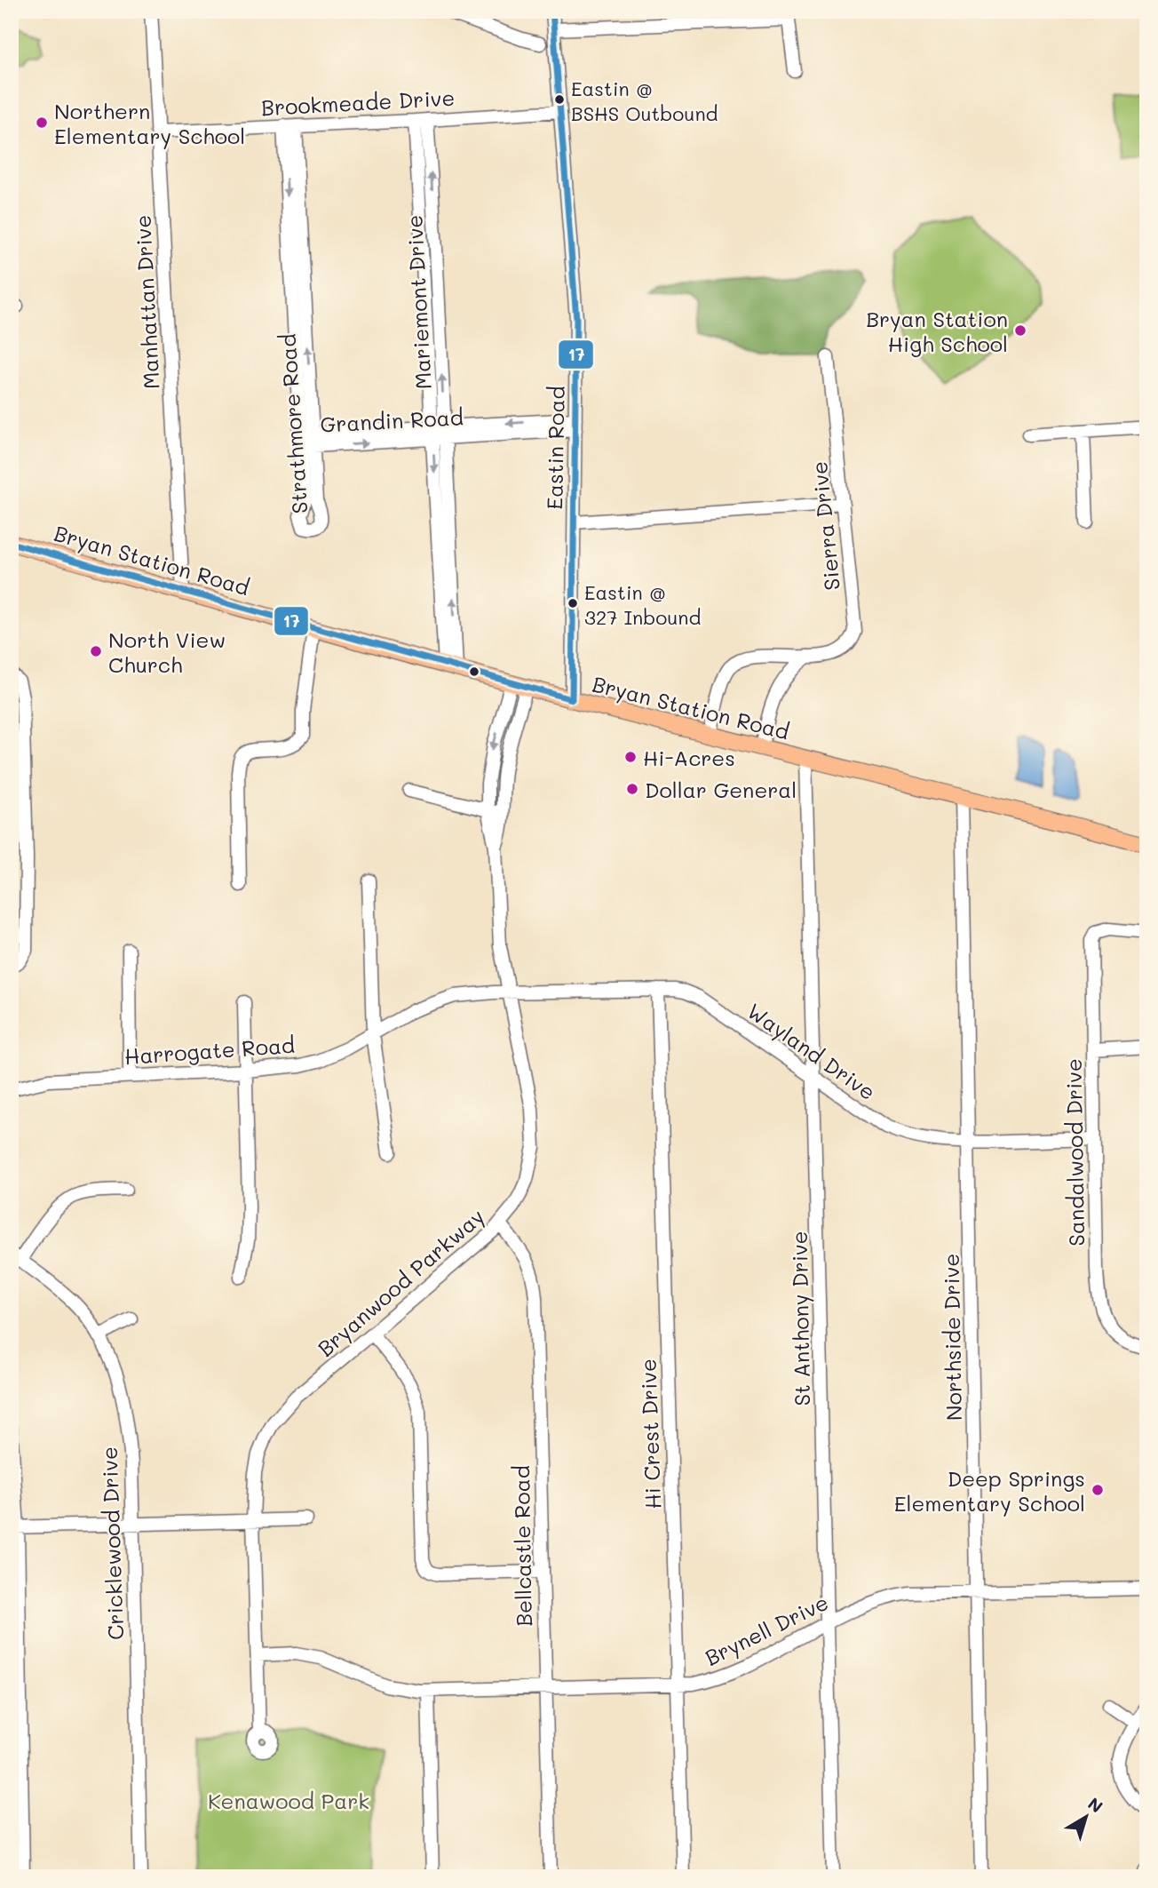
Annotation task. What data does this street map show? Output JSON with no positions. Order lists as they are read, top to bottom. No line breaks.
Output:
{"streets":{"main road":["Bryan Station Road"],"street":["Brookmeade Drive","Manhattan Drive","Mariemont Drive","Grandin Road","Strathmore Road","Eastin Road","Sierra Drive","Harrogate Road","Wayland Drive","Sandalwood Drive","Bryanwood Parkway","St Anthony Drive","Northside Drive","Hi Crest Drive","Cricklewood Drive","Bellcastle Road","Brynell Drive"]},"crossings":[["Brookmeade Drive","Manhattan Drive"],["Brookmeade Drive","Mariemont Drive"],["Brookmeade Drive","Strathmore Road"],["Brookmeade Drive","Eastin Road"],["Manhattan Drive","Bryan Station Road"],["Mariemont Drive","Grandin Road"],["Mariemont Drive","Bryan Station Road"],["Grandin Road","Strathmore Road"],["Grandin Road","Eastin Road"],["Eastin Road","Bryan Station Road"],["Sierra Drive","Bryan Station Road"],["Bryan Station Road","Bryanwood Parkway"],["Bryan Station Road","St Anthony Drive"],["Bryan Station Road","Northside Drive"],["Harrogate Road","Wayland Drive"],["Harrogate Road","Bryanwood Parkway"],["Wayland Drive","Sandalwood Drive"],["Wayland Drive","Bryanwood Parkway"],["Wayland Drive","St Anthony Drive"],["Wayland Drive","Northside Drive"],["Wayland Drive","Hi Crest Drive"],["Bryanwood Parkway","Bellcastle Road"],["Bryanwood Parkway","Brynell Drive"],["St Anthony Drive","Brynell Drive"],["Northside Drive","Brynell Drive"],["Hi Crest Drive","Brynell Drive"],["Bellcastle Road","Brynell Drive"]],"parks":["Kenawood Park"],"places":["Eastin @ BSHS Outbound","Northern Elementary School","Bryan Station High School","Eastin @ 327 Inbound","North View Church","Hi-Acres","Dollar General","Deep Springs Elementary School"],"lines":["transit line 17"],"north":"top right"}
